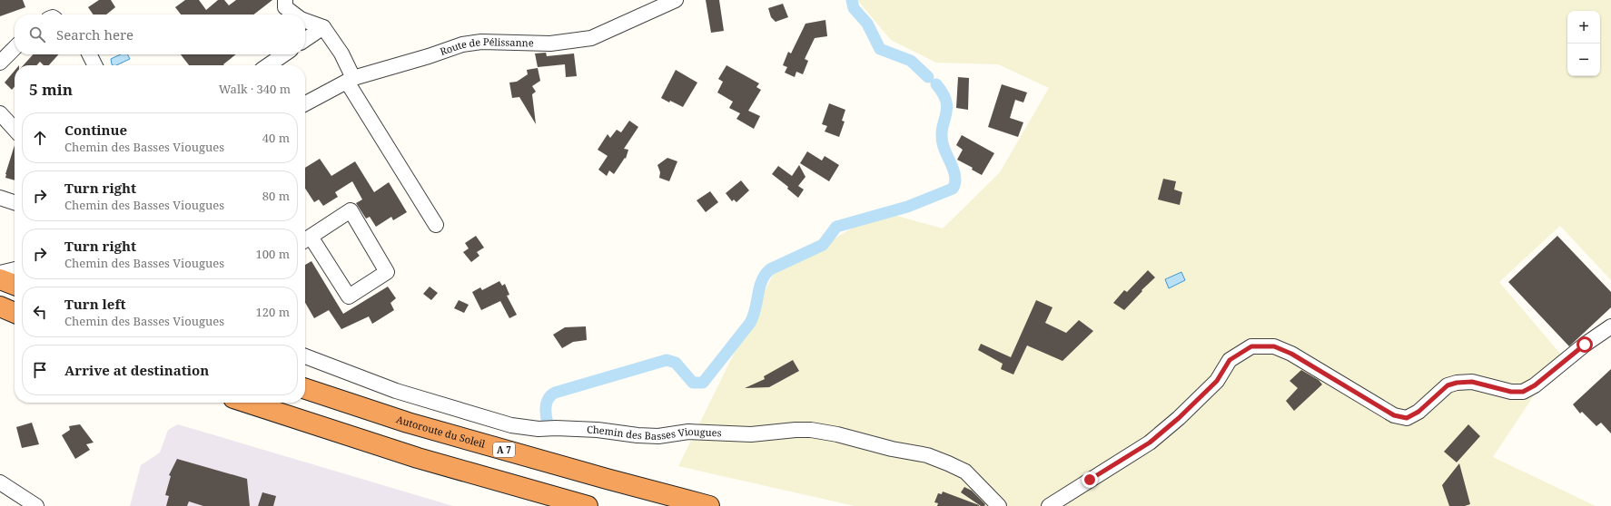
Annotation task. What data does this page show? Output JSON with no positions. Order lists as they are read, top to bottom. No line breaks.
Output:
{"streets":{"highway":["Autoroute du Soleil","A 7"],"street":["Route de Pélissanne","Chemin des Basses Viougues"]},"page":{"map_buttons":["+","−"],"search":"Search here","heading":["5 min","Walk · 340 m"],"list":[["Continue","Chemin des Basses Viougues","40 m"],["Turn right","Chemin des Basses Viougues","80 m"],["Turn right","Chemin des Basses Viougues","100 m"],["Turn left","Chemin des Basses Viougues","120 m"],"Arrive at destination"]}}
